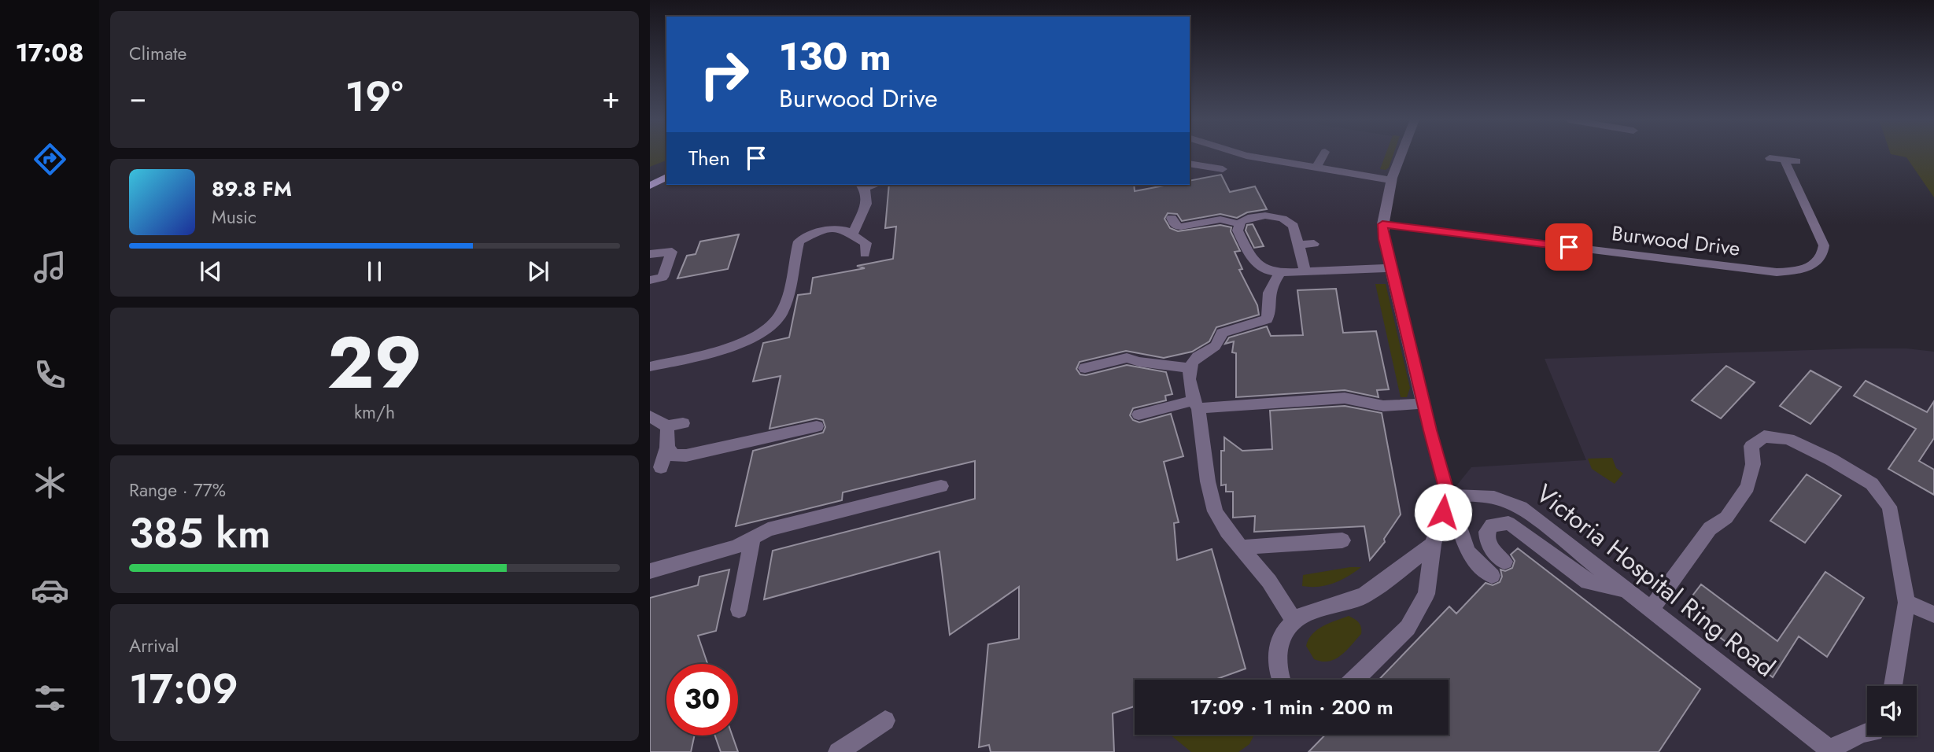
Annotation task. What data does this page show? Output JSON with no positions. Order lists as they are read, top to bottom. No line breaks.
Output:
{"streets":{"street":["Burwood Drive","Victoria Hospital Ring Road"]},"page":{"tabs":"17:08","tile":["Climate",["29","km/h"],["Range · 77%","385 km"],["Arrival","17:09"]],"turn":["130 m","Burwood Drive"],"heat":["−","19°","+"],"then":"Then","song":["89.8 FM","Music"],"limit":"30","trip":"17:09 · 1 min · 200 m"}}
